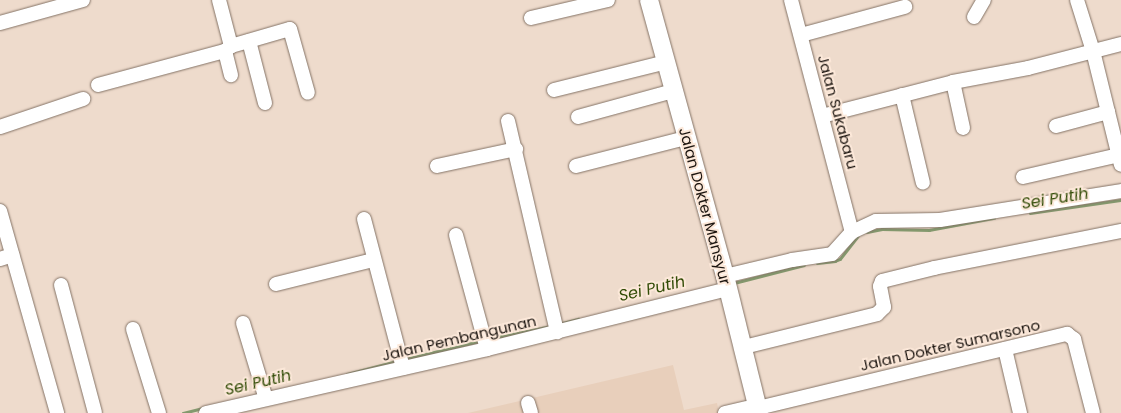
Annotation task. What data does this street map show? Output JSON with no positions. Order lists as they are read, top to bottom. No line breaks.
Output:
{"streets":{"main road":["Jalan Dokter Mansyur"],"street":["Jalan Sukabaru","Jalan Pembangunan","Jalan Dokter Sumarsono"]},"crossings":[["Jalan Sukabaru","Jalan Pembangunan"],["Jalan Dokter Mansyur","Jalan Pembangunan"],["Jalan Dokter Mansyur","Jalan Dokter Sumarsono"]],"water":["Sei Putih"]}
